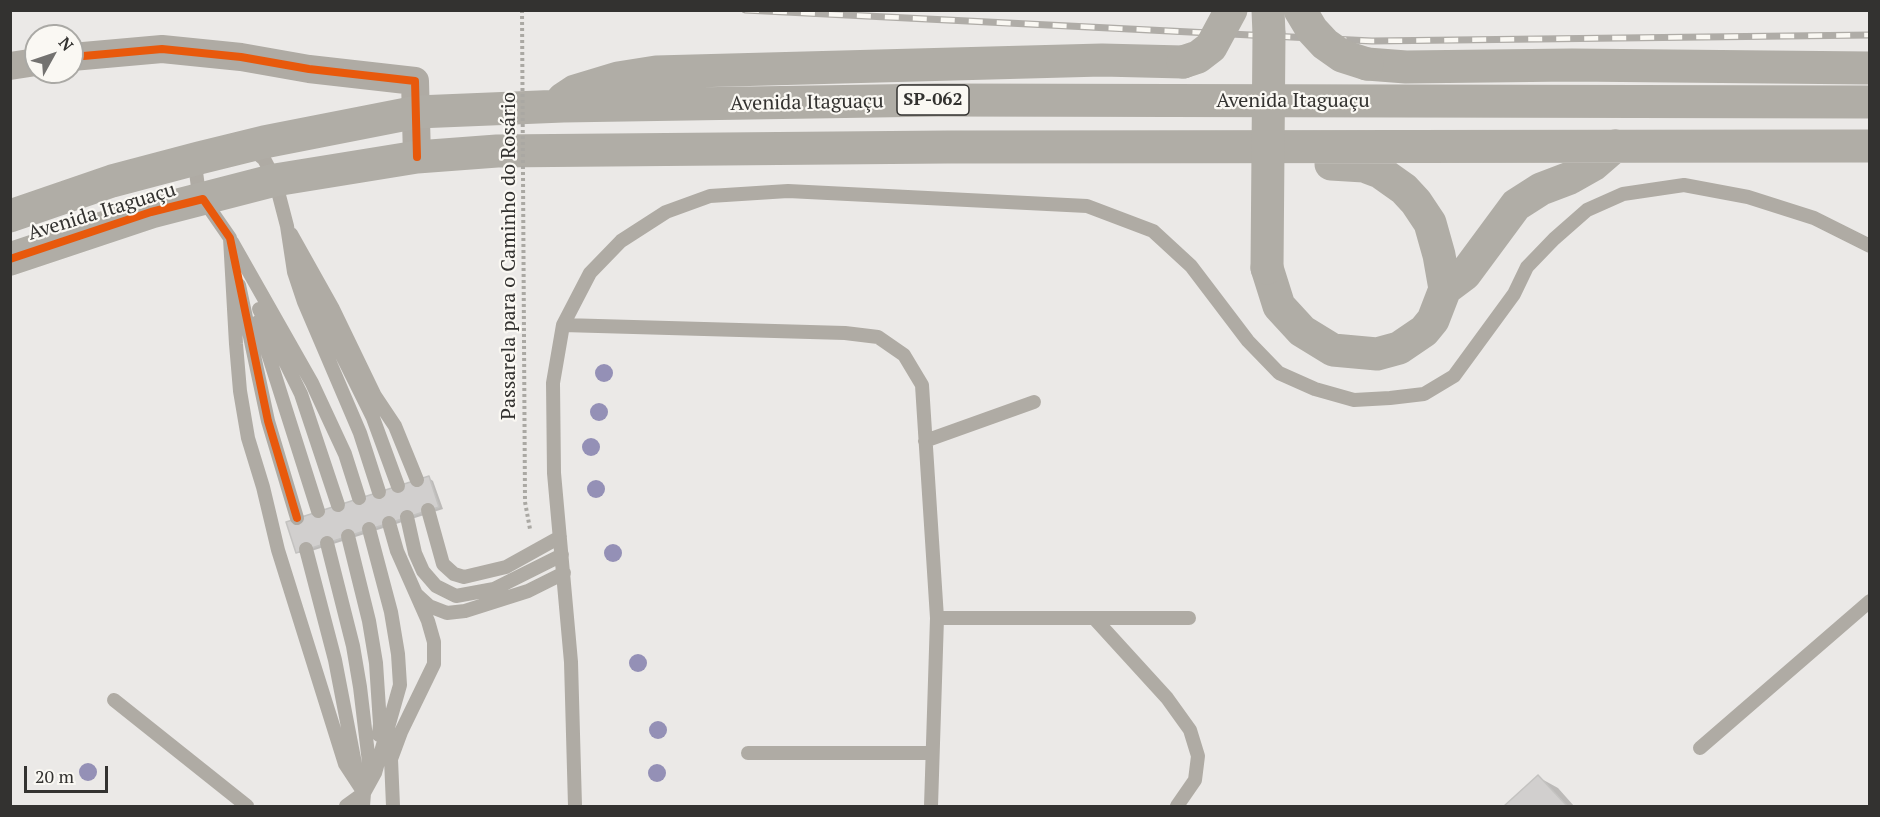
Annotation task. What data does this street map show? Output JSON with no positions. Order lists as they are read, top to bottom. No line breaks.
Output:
{"streets":{"main road":["SP-062","Avenida Itaguaçu"],"path":["Passarela para o Caminho do Rosário"]},"scale_bar":"20 m","north":"top right"}
